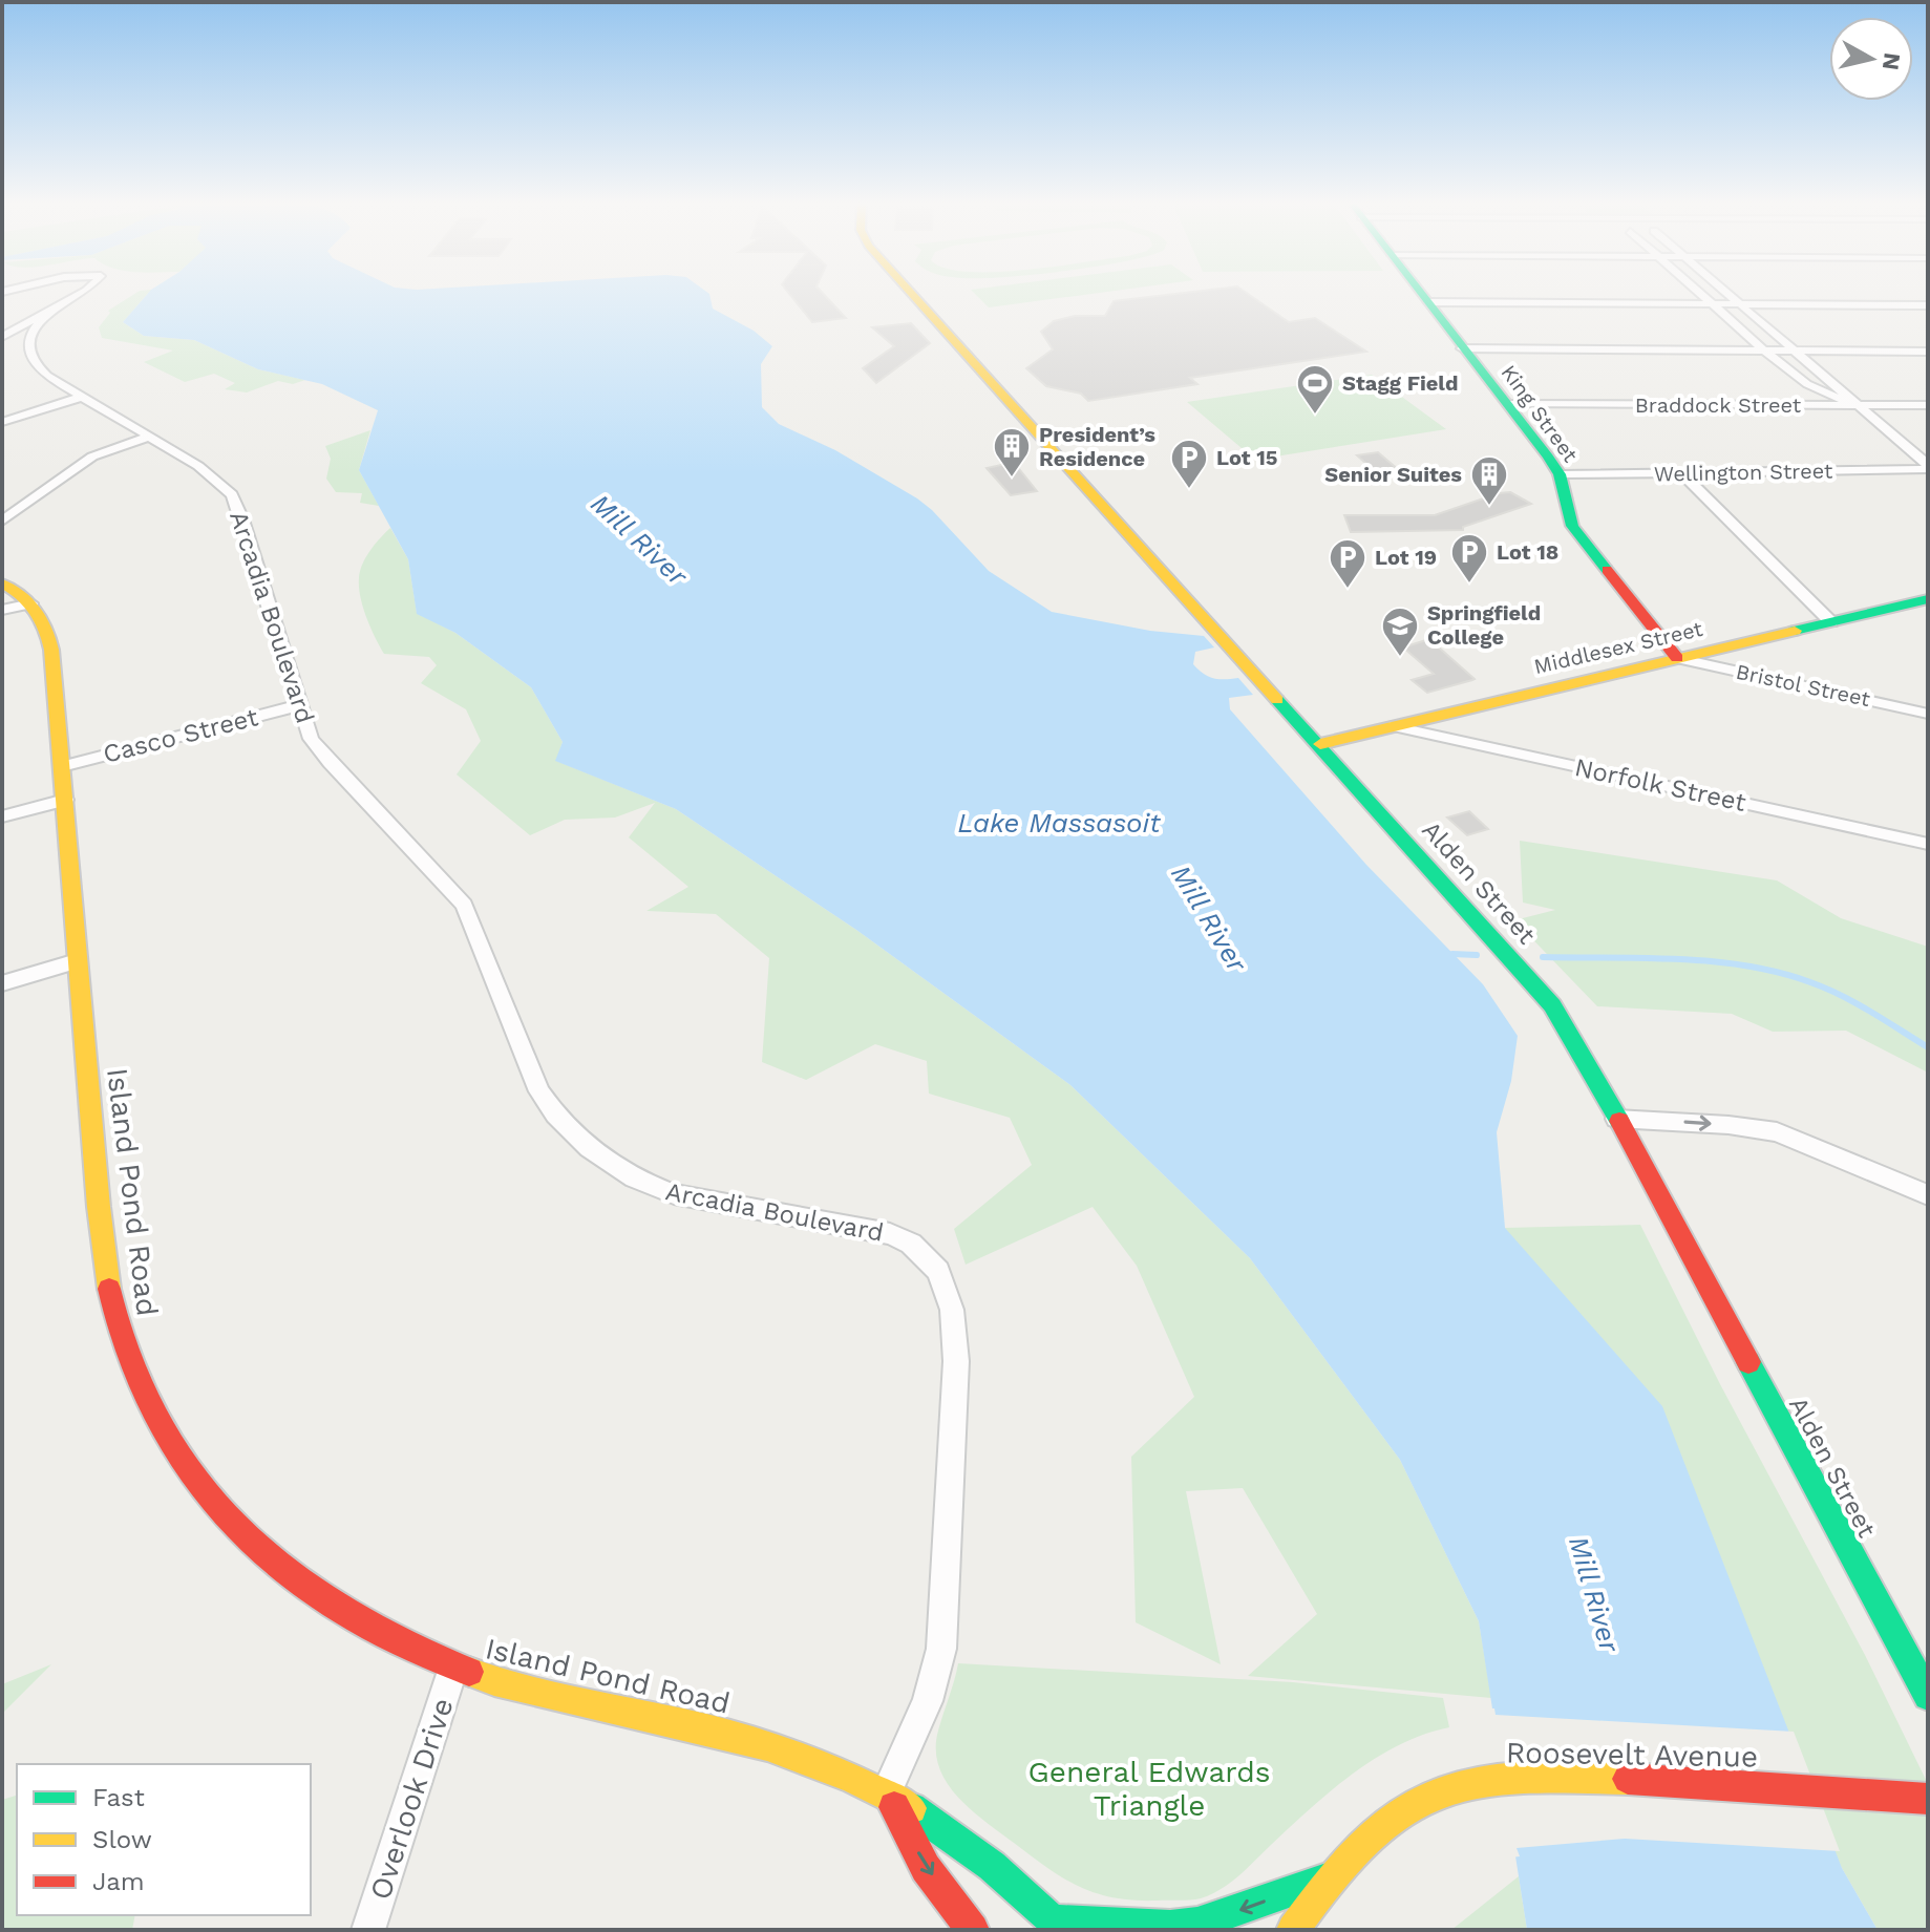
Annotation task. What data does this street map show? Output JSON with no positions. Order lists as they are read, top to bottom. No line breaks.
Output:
{"streets":{"main road":["King Street","Middlesex Street","Alden Street","Island Pond Road","Roosevelt Avenue"],"street":["Braddock Street","Wellington Street","Arcadia Boulevard","Bristol Street","Casco Street","Norfolk Street","Overlook Drive"]},"crossings":[["Braddock Street","King Street"],["King Street","Wellington Street"],["King Street","Middlesex Street"],["King Street","Bristol Street"],["Arcadia Boulevard","Casco Street"],["Arcadia Boulevard","Island Pond Road"],["Middlesex Street","Bristol Street"],["Middlesex Street","Norfolk Street"],["Middlesex Street","Alden Street"],["Casco Street","Island Pond Road"],["Island Pond Road","Roosevelt Avenue"],["Island Pond Road","Overlook Drive"]],"water":["Mill River","Lake Massasoit"],"parks":["General Edwards Triangle"],"places":{"sports":["Stagg Field"],"building":["President’s Residence","Senior Suites"],"parking":["Lot 15","Lot 18","Lot 19"],"school or university":["Springfield College"]},"legend":["Fast","Slow","Jam"],"north":"right"}
